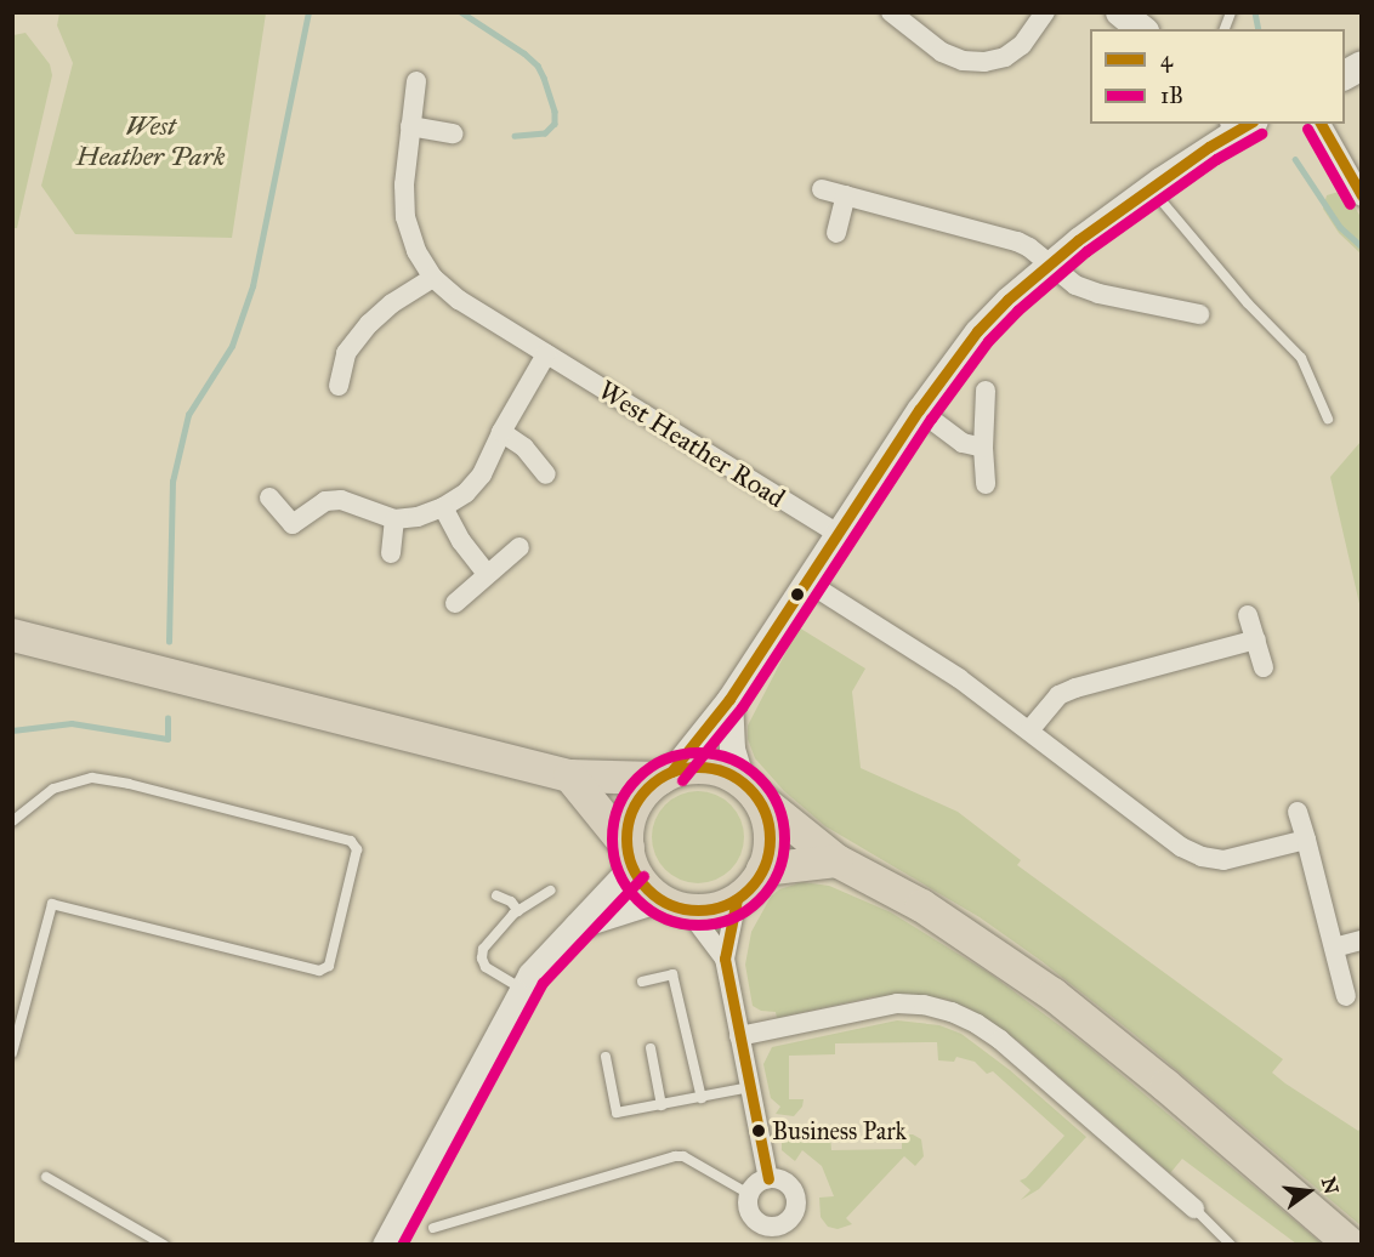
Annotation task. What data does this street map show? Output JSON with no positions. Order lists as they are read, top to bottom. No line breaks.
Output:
{"streets":{"street":["West Heather Road"]},"parks":["West Heather Park"],"places":["Business Park"],"lines":["transit line 4","transit line 1B"],"legend":["4","1B"],"north":"right"}
